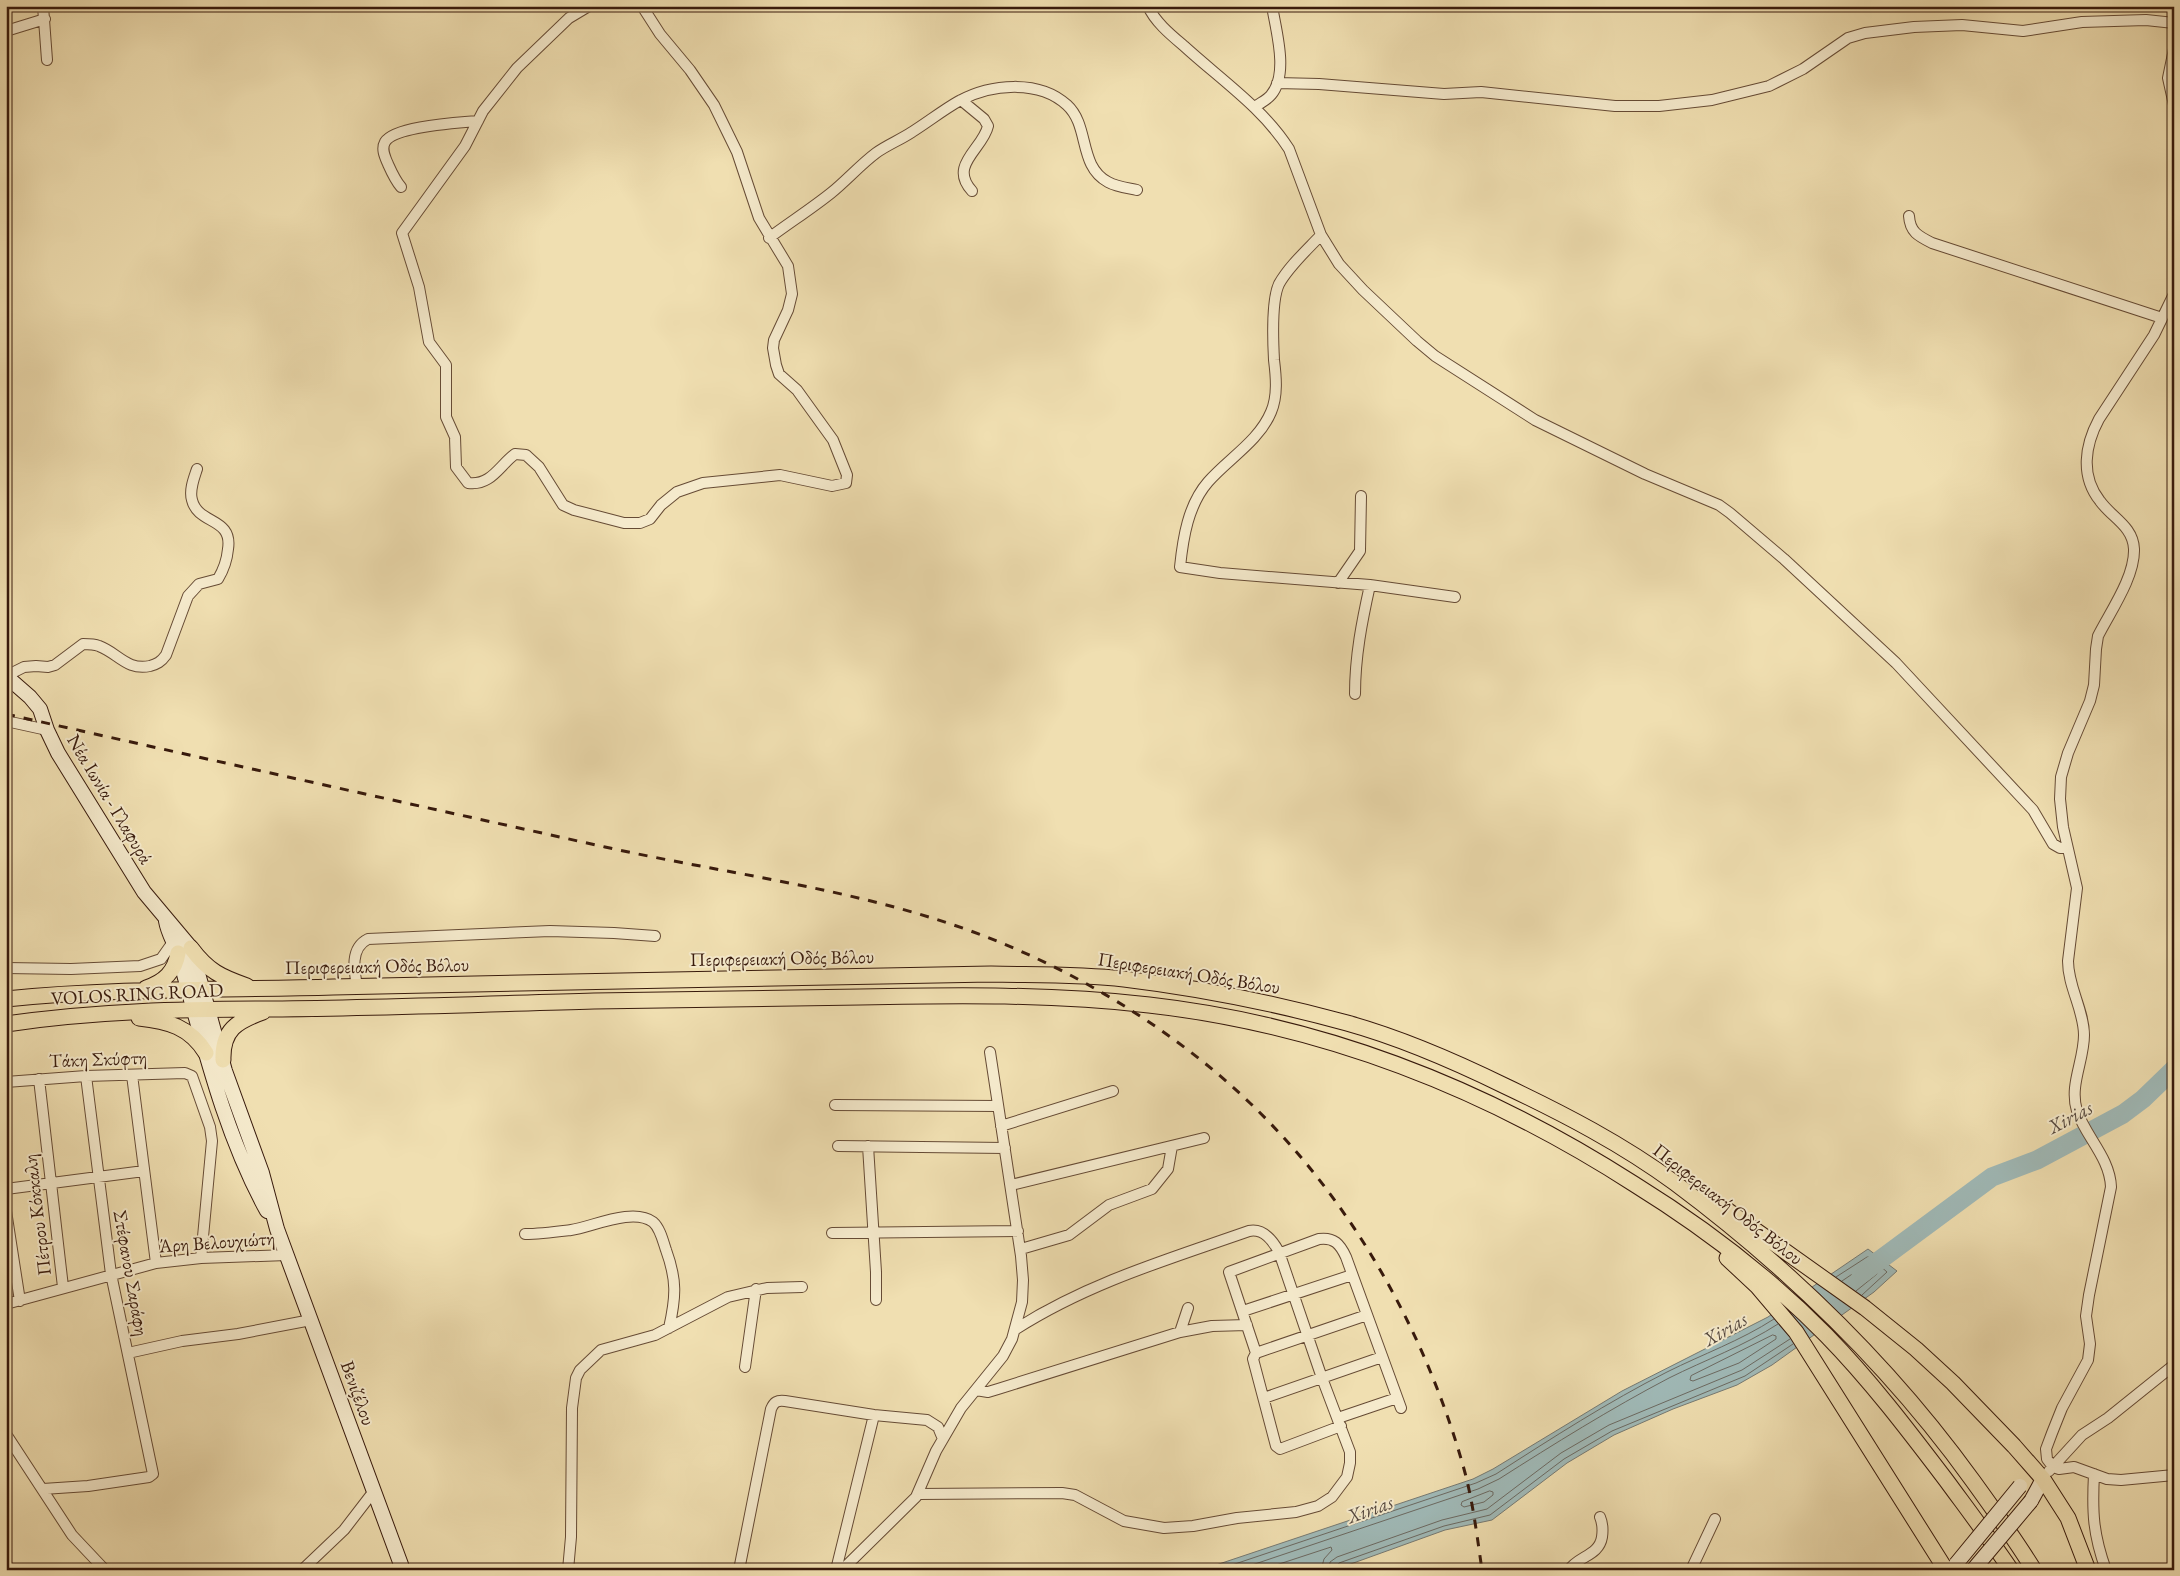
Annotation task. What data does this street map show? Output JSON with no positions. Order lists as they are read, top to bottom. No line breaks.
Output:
{"streets":{"main road":["Νέα Ιωνία - Γλαφυρά","Περιφερειακή Οδός Βόλου","VOLOS RING ROAD","Βενιζέλου"],"street":["Τάκη Σκύφτη","Πέτρου Κόκκαλη","Άρη Βελουχιώτη","Στέφανου Σαράφη"]},"crossings":[["Νέα Ιωνία - Γλαφυρά","Περιφερειακή Οδός Βόλου"],["Νέα Ιωνία - Γλαφυρά","VOLOS RING ROAD"],["Νέα Ιωνία - Γλαφυρά","Βενιζέλου"],["Περιφερειακή Οδός Βόλου","VOLOS RING ROAD"],["VOLOS RING ROAD","Βενιζέλου"],["Τάκη Σκύφτη","Πέτρου Κόκκαλη"],["Τάκη Σκύφτη","Άρη Βελουχιώτη"],["Τάκη Σκύφτη","Στέφανου Σαράφη"],["Πέτρου Κόκκαλη","Άρη Βελουχιώτη"],["Άρη Βελουχιώτη","Στέφανου Σαράφη"],["Άρη Βελουχιώτη","Βενιζέλου"]],"water":["Xirias"]}
